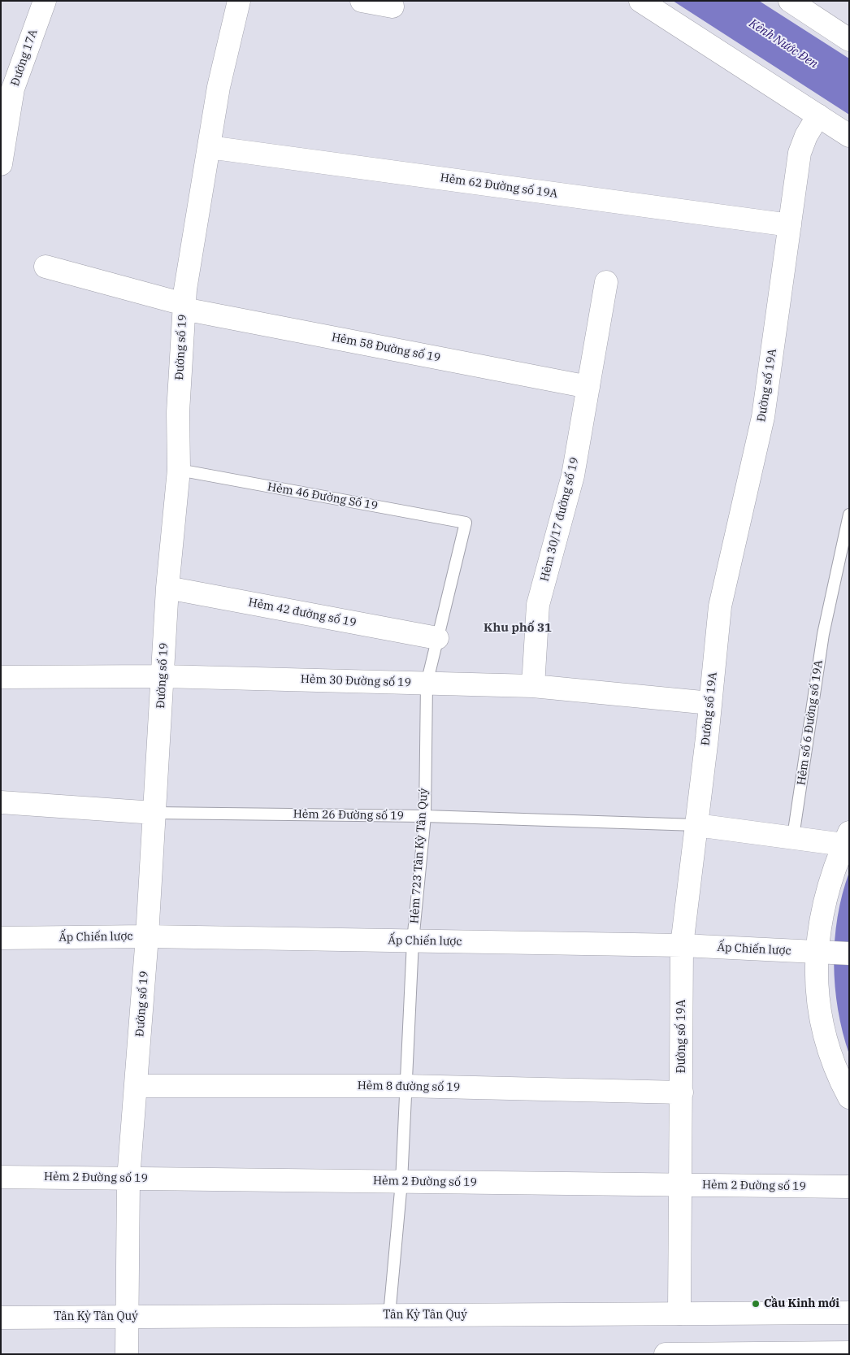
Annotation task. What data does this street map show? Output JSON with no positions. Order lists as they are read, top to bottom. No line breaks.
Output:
{"streets":{"street":["Đường 17A","Hẻm 62 Đường số 19A","Đường số 19","Hẻm 58 Đường số 19","Đường số 19A","Hẻm 30/17 đường số 19","Hẻm 42 đường số 19","Hẻm 30 Đường số 19","Hẻm 26 Đường số 19","Ấp Chiến lược","Hẻm 8 đường số 19","Hẻm 2 Đường số 19","Tân Kỳ Tân Quý"],"lane":["Hẻm 46 Đường Số 19","Hẻm số 6 Đường số 19A","Hẻm 723 Tân Kỳ Tân Quý"]},"crossings":[["Hẻm 62 Đường số 19A","Đường số 19"],["Hẻm 62 Đường số 19A","Đường số 19A"],["Đường số 19","Hẻm 58 Đường số 19"],["Đường số 19","Hẻm 46 Đường Số 19"],["Đường số 19","Hẻm 42 đường số 19"],["Đường số 19","Hẻm 30 Đường số 19"],["Đường số 19","Hẻm 26 Đường số 19"],["Đường số 19","Ấp Chiến lược"],["Đường số 19","Hẻm 8 đường số 19"],["Đường số 19","Hẻm 2 Đường số 19"],["Đường số 19","Tân Kỳ Tân Quý"],["Hẻm 58 Đường số 19","Hẻm 30/17 đường số 19"],["Đường số 19A","Hẻm 30 Đường số 19"],["Đường số 19A","Hẻm 26 Đường số 19"],["Đường số 19A","Ấp Chiến lược"],["Đường số 19A","Hẻm 8 đường số 19"],["Đường số 19A","Hẻm 2 Đường số 19"],["Đường số 19A","Tân Kỳ Tân Quý"],["Hẻm 46 Đường Số 19","Hẻm 723 Tân Kỳ Tân Quý"],["Hẻm 30/17 đường số 19","Hẻm 30 Đường số 19"],["Hẻm 42 đường số 19","Hẻm 723 Tân Kỳ Tân Quý"],["Hẻm 30 Đường số 19","Hẻm 723 Tân Kỳ Tân Quý"],["Hẻm 26 Đường số 19","Hẻm 723 Tân Kỳ Tân Quý"],["Hẻm 723 Tân Kỳ Tân Quý","Ấp Chiến lược"],["Hẻm 723 Tân Kỳ Tân Quý","Hẻm 8 đường số 19"],["Hẻm 723 Tân Kỳ Tân Quý","Hẻm 2 Đường số 19"],["Hẻm 723 Tân Kỳ Tân Quý","Tân Kỳ Tân Quý"]],"districts":["Khu phố 31"],"water":["Kênh Nước Đen"],"places":["Cầu Kinh mới"]}
